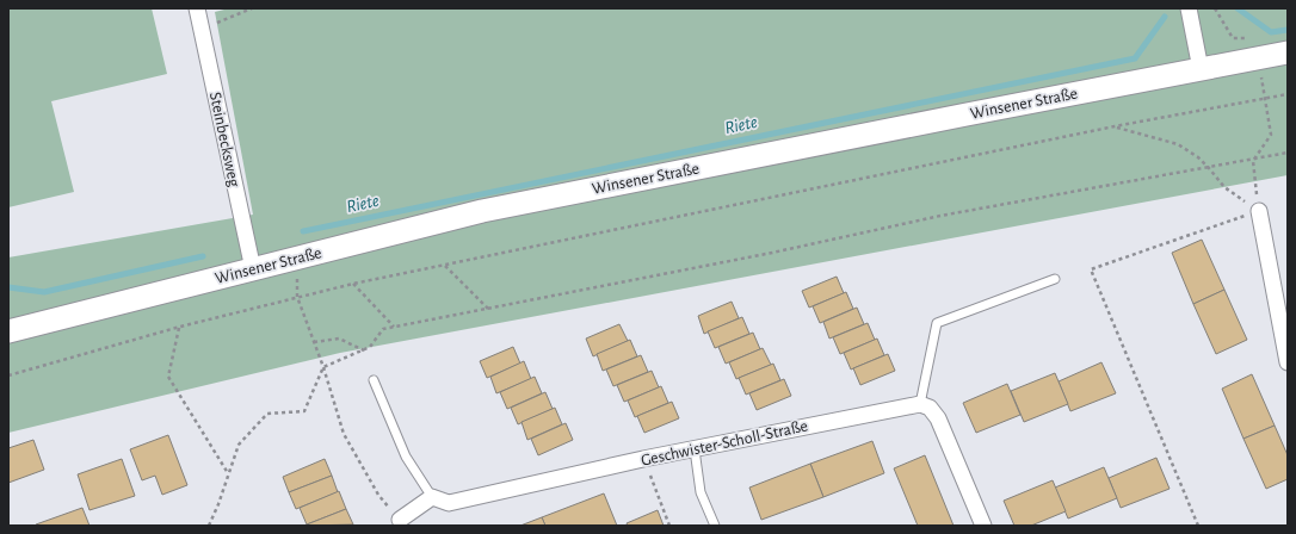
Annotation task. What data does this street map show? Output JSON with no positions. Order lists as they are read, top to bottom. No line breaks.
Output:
{"streets":{"main road":["Winsener Straße"],"street":["Steinbecksweg","Geschwister-Scholl-Straße"]},"crossings":[["Winsener Straße","Steinbecksweg"]],"water":["Riete"]}
